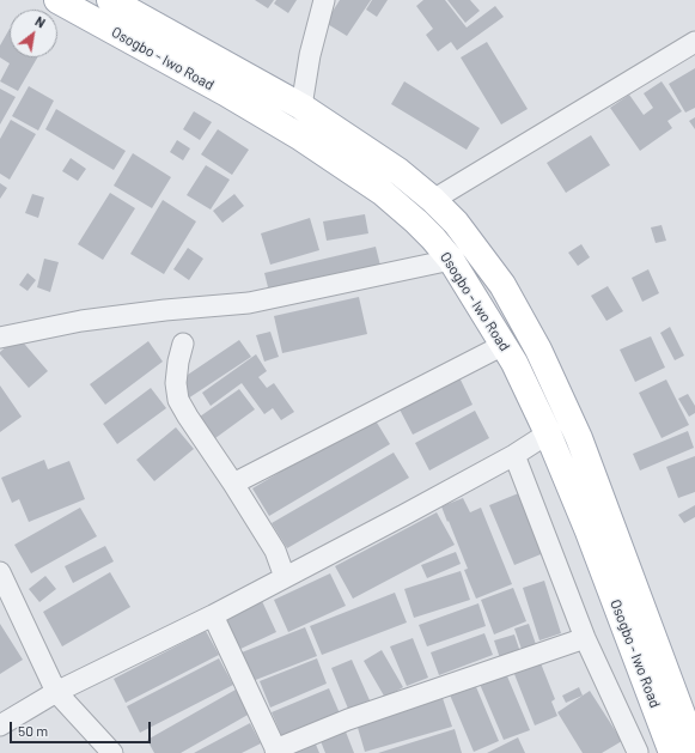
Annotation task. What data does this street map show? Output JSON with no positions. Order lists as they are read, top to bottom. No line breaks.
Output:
{"streets":{"main road":["Osogbo - Iwo Road"]},"scale_bar":"50 m","north":"top right"}
